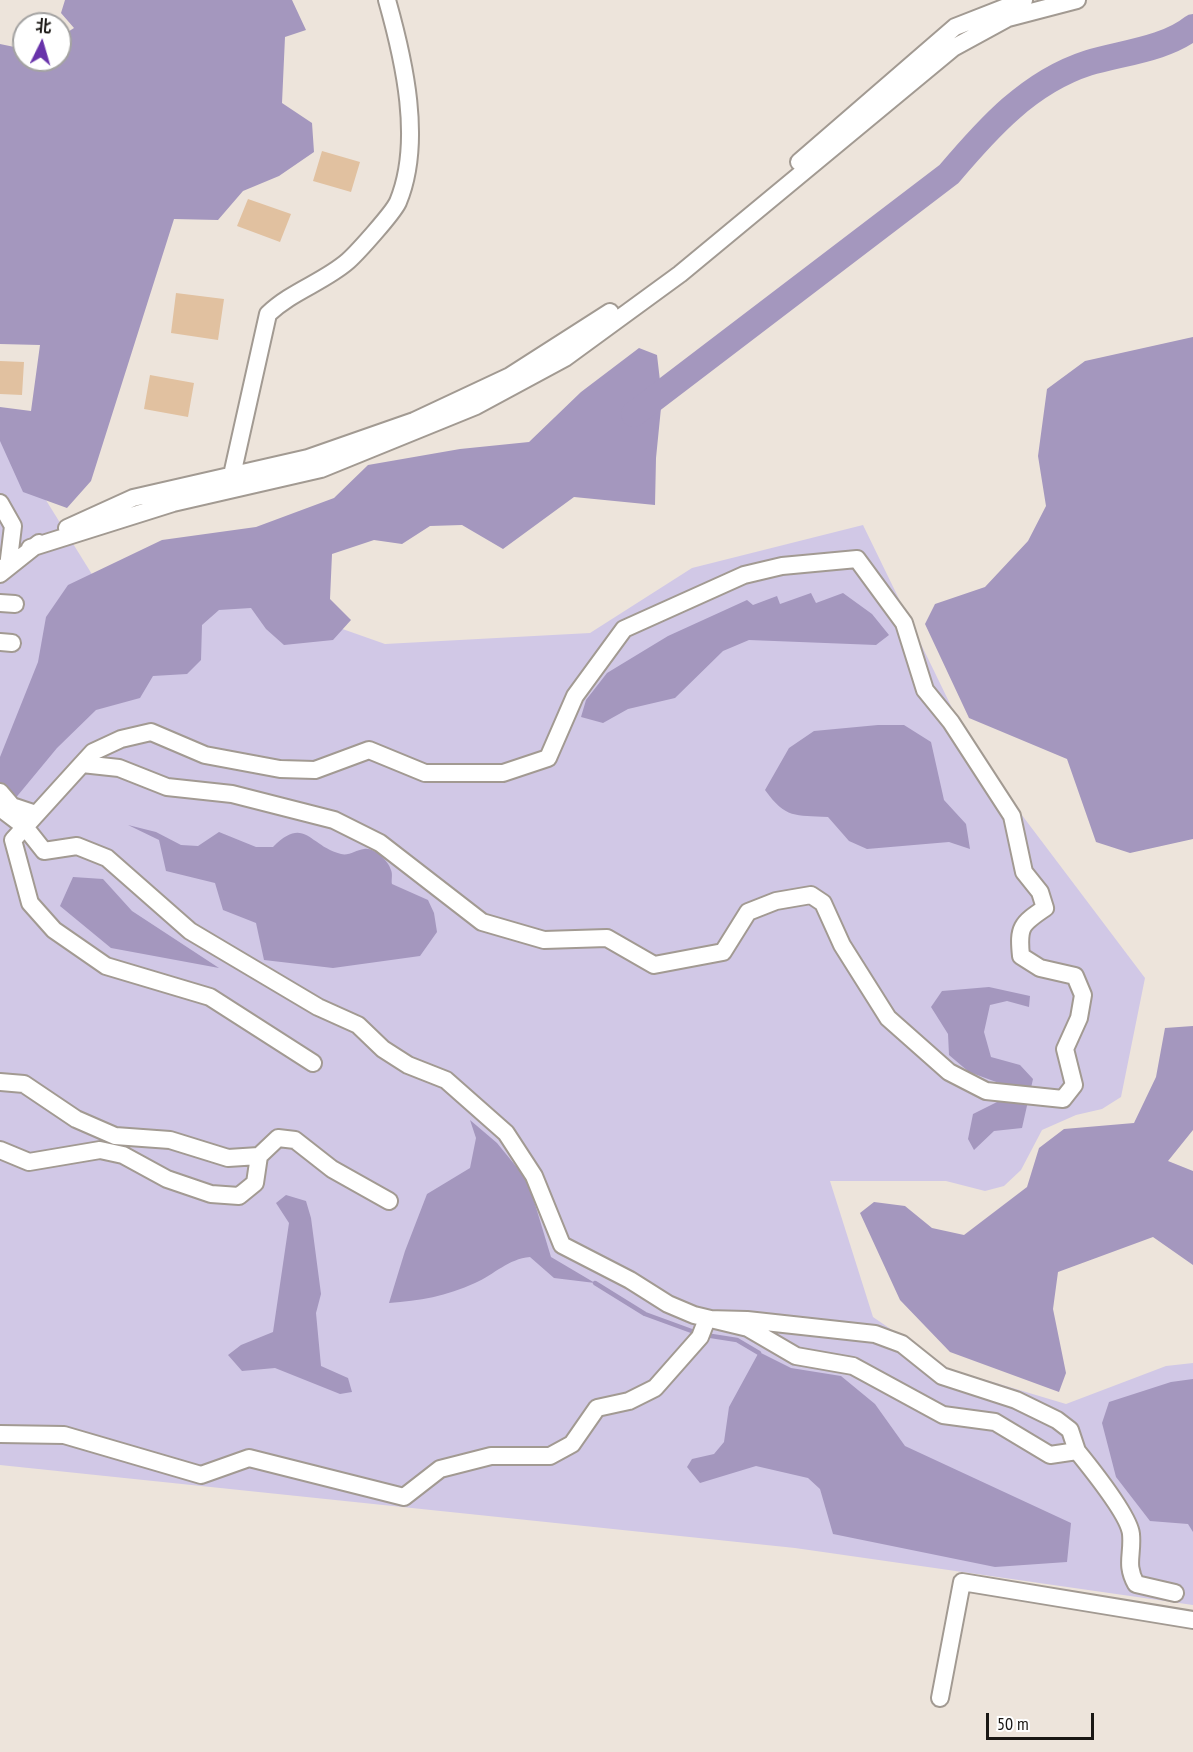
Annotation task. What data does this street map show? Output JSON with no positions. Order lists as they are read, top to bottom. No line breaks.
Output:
{"scale_bar":"50 m","north":"top"}
